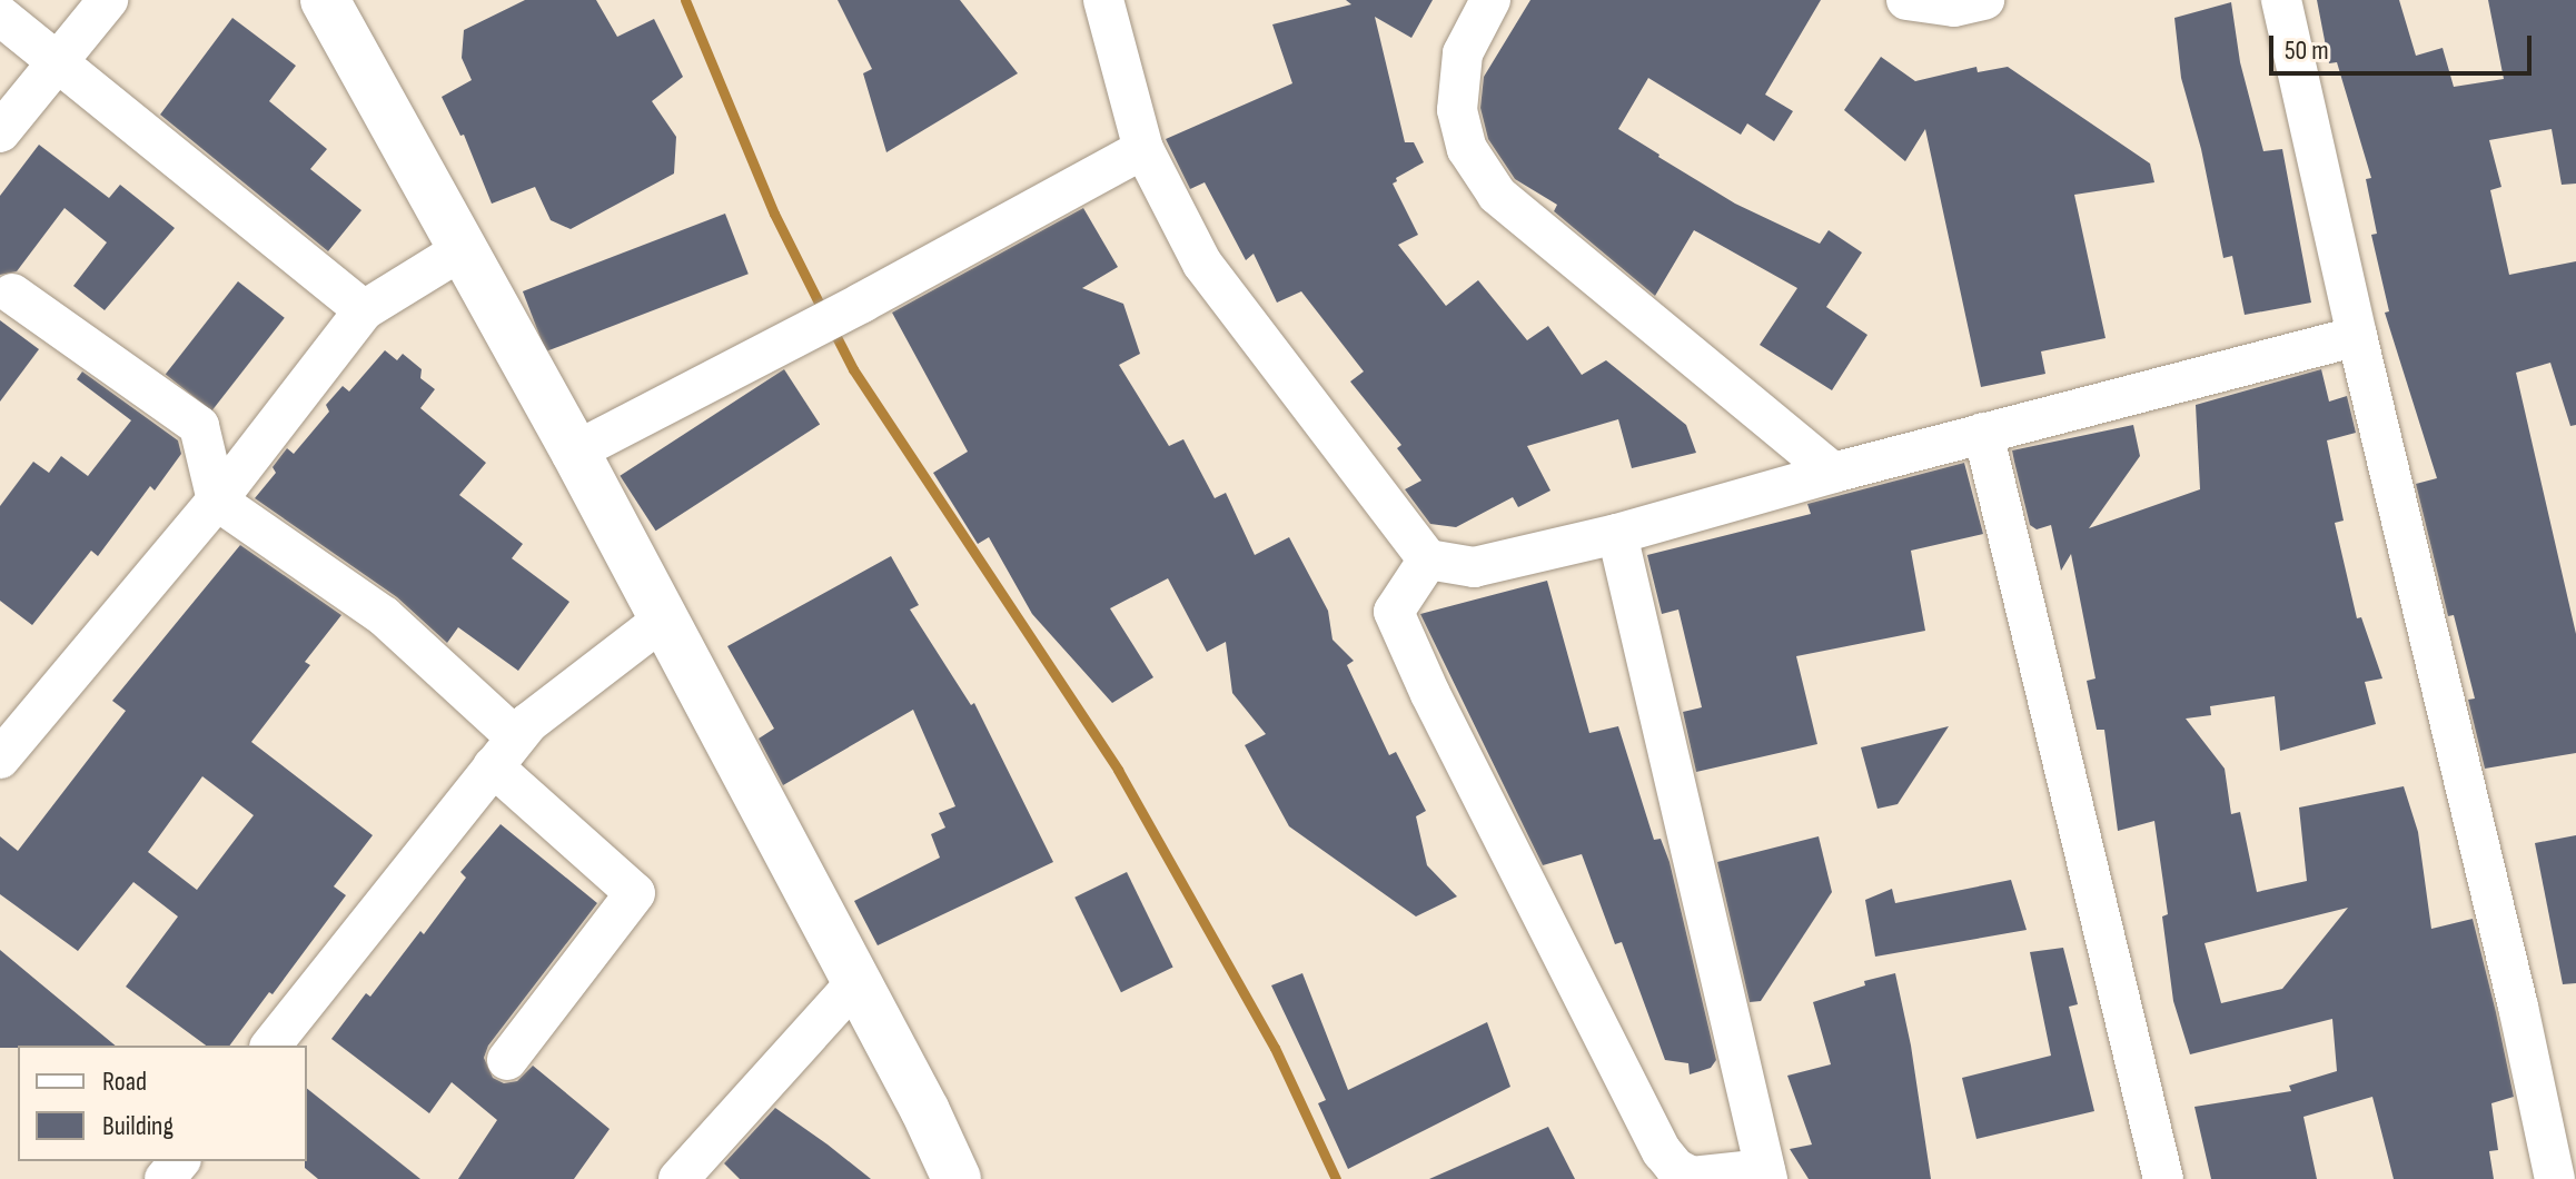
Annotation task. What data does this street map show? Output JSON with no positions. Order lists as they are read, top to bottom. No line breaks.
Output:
{"legend":["Road","Building"],"scale_bar":"50 m"}
